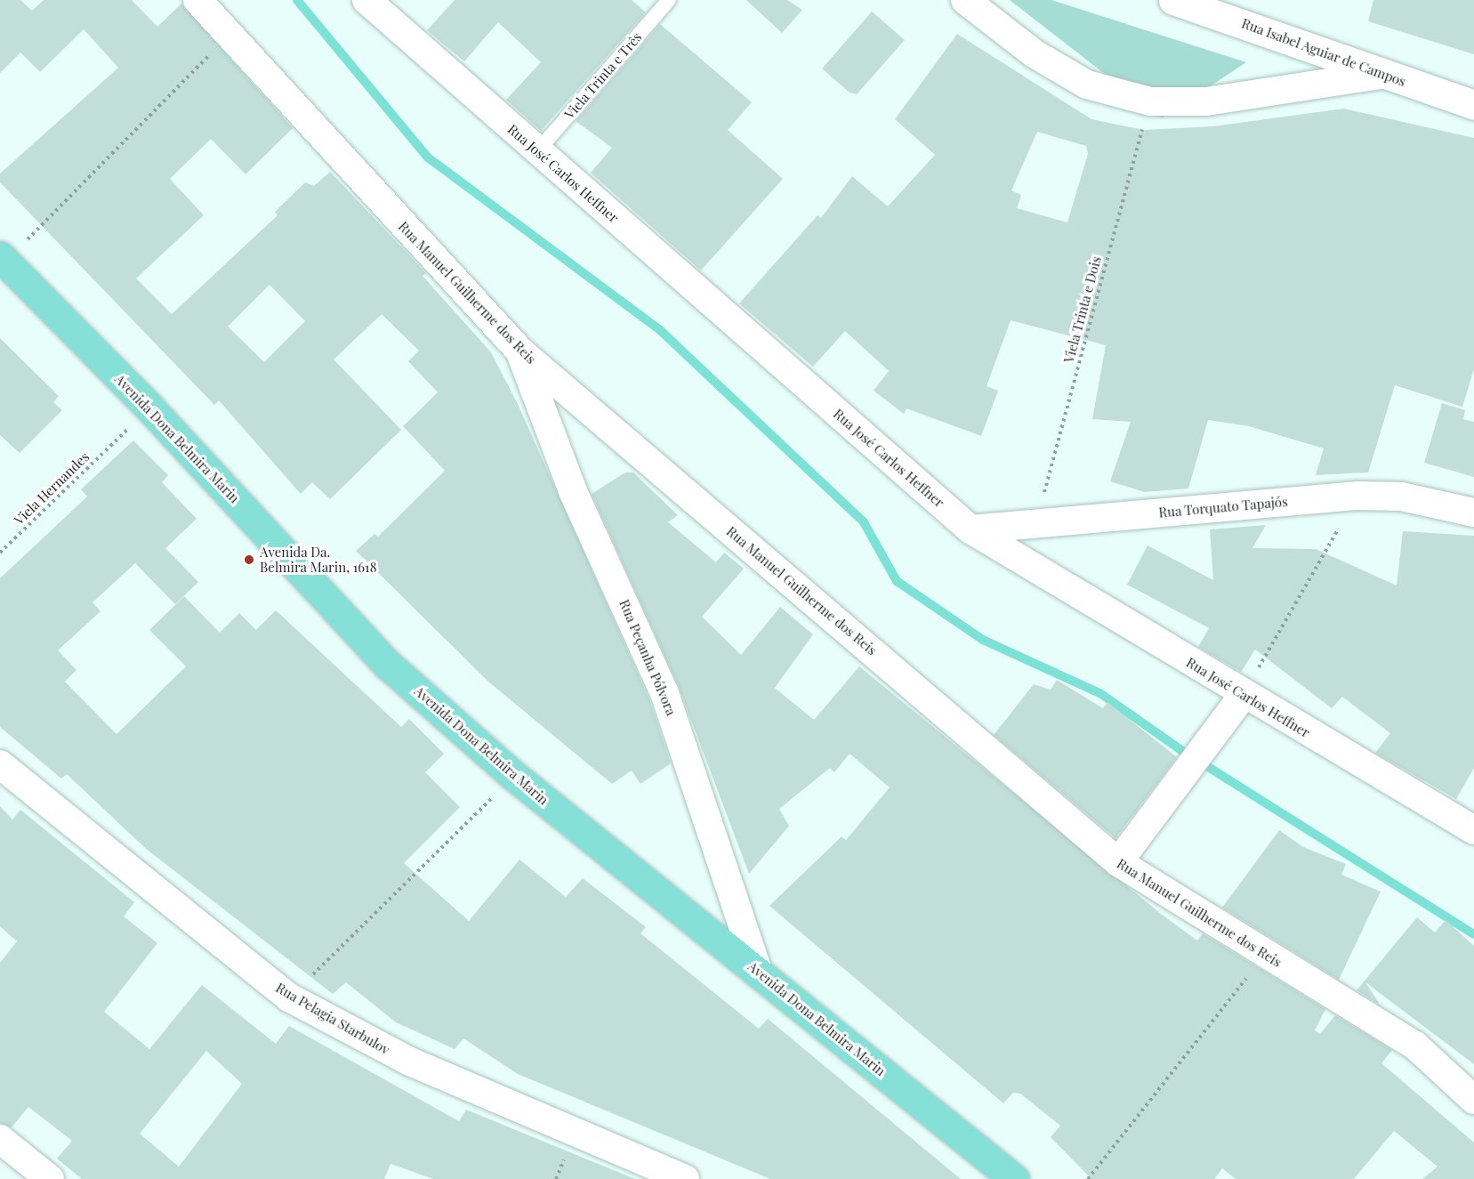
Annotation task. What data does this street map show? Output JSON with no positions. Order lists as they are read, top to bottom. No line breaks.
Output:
{"streets":{"main road":["Avenida Dona Belmira Marin"],"street":["Rua Isabel Aguiar de Campos","Rua José Carlos Heffner","Rua Manuel Guilherme dos Reis","Rua Torquato Tapajós","Rua Peçanha Pólvora","Rua Pelagia Starbulov"],"lane":["Viela Trinta e Três"],"path":["Viela Trinta e Dois","Viela Hernandes"]},"crossings":[["Viela Trinta e Três","Rua José Carlos Heffner"],["Rua José Carlos Heffner","Rua Torquato Tapajós"],["Rua Manuel Guilherme dos Reis","Rua Peçanha Pólvora"],["Viela Trinta e Dois","Rua Torquato Tapajós"],["Avenida Dona Belmira Marin","Rua Peçanha Pólvora"]],"places":["Avenida Da. Belmira Marin, 1618"]}
